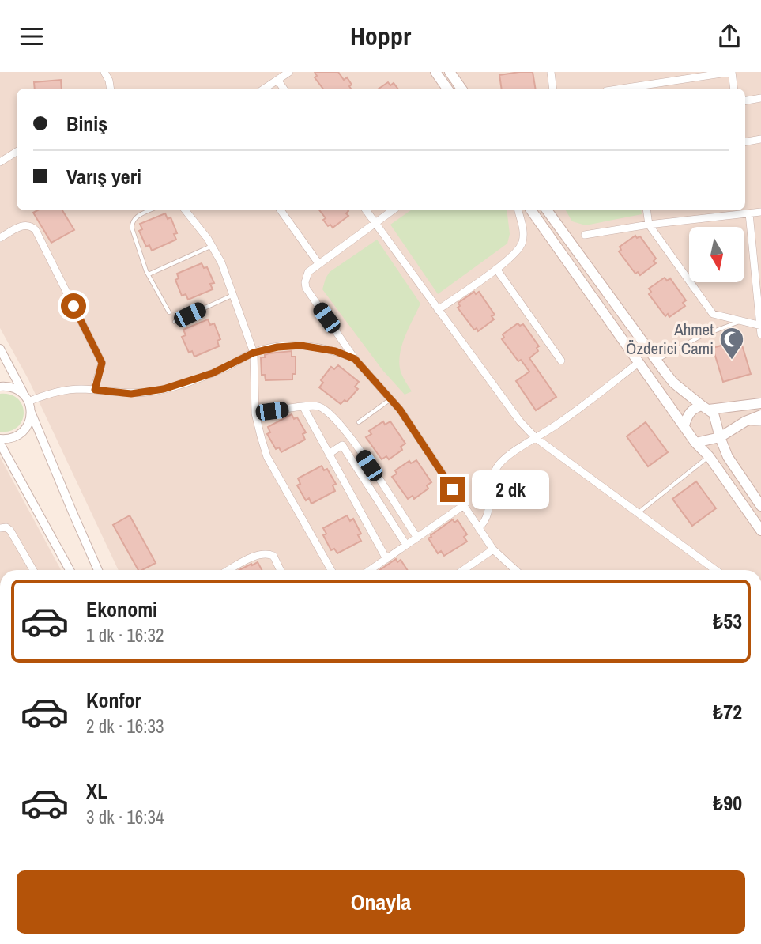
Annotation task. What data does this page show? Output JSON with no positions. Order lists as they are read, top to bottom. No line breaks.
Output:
{"places":{"mosque":["Ahmet Özderici Cami"]},"north":"bottom","page":{"header":"Hoppr","banner":["Biniş","Varış yeri"],"bubble":"2 dk","list":[{"name":"Ekonomi","note":"1 dk · 16:32","value":"₺53"},{"name":"Konfor","note":"2 dk · 16:33","value":"₺72"},{"name":"XL","note":"3 dk · 16:34","value":"₺90"}],"buttons":"Onayla"}}
